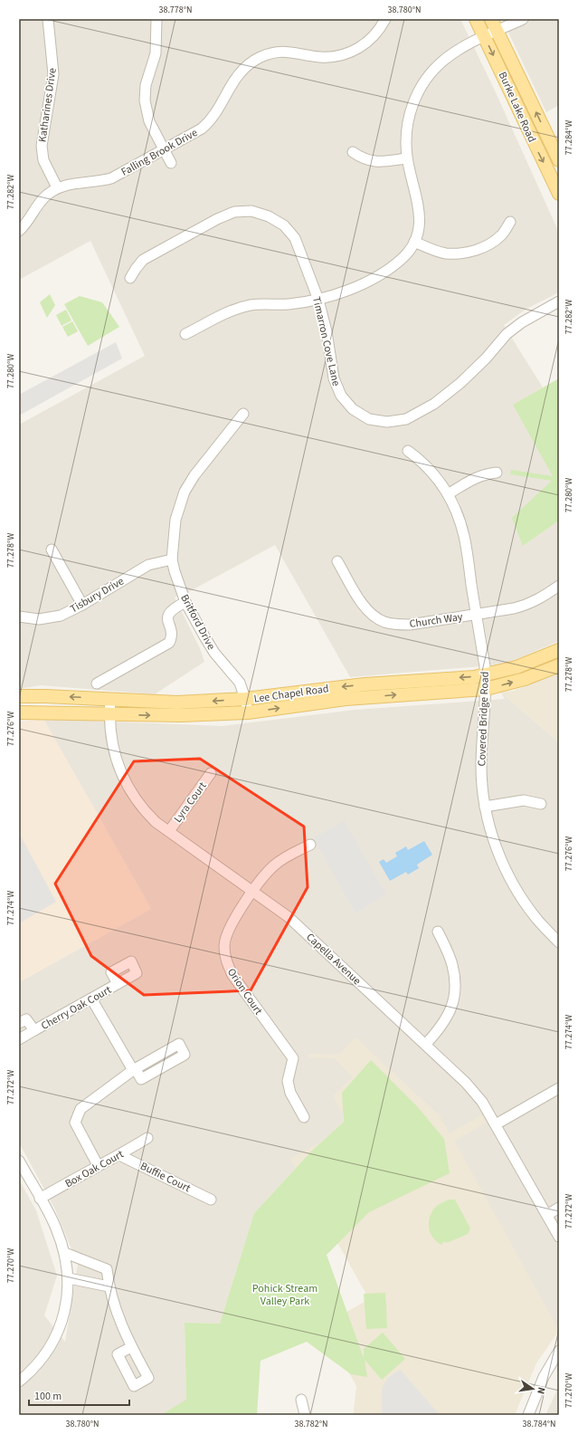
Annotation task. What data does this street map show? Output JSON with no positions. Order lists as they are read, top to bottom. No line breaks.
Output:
{"streets":{"main road":["Burke Lake Road","Lee Chapel Road"],"street":["Katharines Drive","Falling Brook Drive","Timarron Cove Lane","Tisbury Drive","Church Way","Britford Drive","Covered Bridge Road","Lyra Court","Capella Avenue","Orion Court","Cherry Oak Court","Box Oak Court","Buffie Court"]},"crossings":[["Katharines Drive","Falling Brook Drive"],["Tisbury Drive","Britford Drive"],["Church Way","Covered Bridge Road"],["Britford Drive","Lee Chapel Road"],["Lee Chapel Road","Covered Bridge Road"],["Lee Chapel Road","Capella Avenue"],["Lyra Court","Capella Avenue"],["Capella Avenue","Orion Court"],["Box Oak Court","Buffie Court"]],"parks":["Pohick Stream Valley Park"],"scale_bar":"100 m","north":"right","coordinates":["38.778°N","38.780°N","77.284°W","77.282°W","77.280°W","77.278°W","77.276°W","77.274°W","77.272°W","77.270°W","38.782°N","38.784°N"]}
